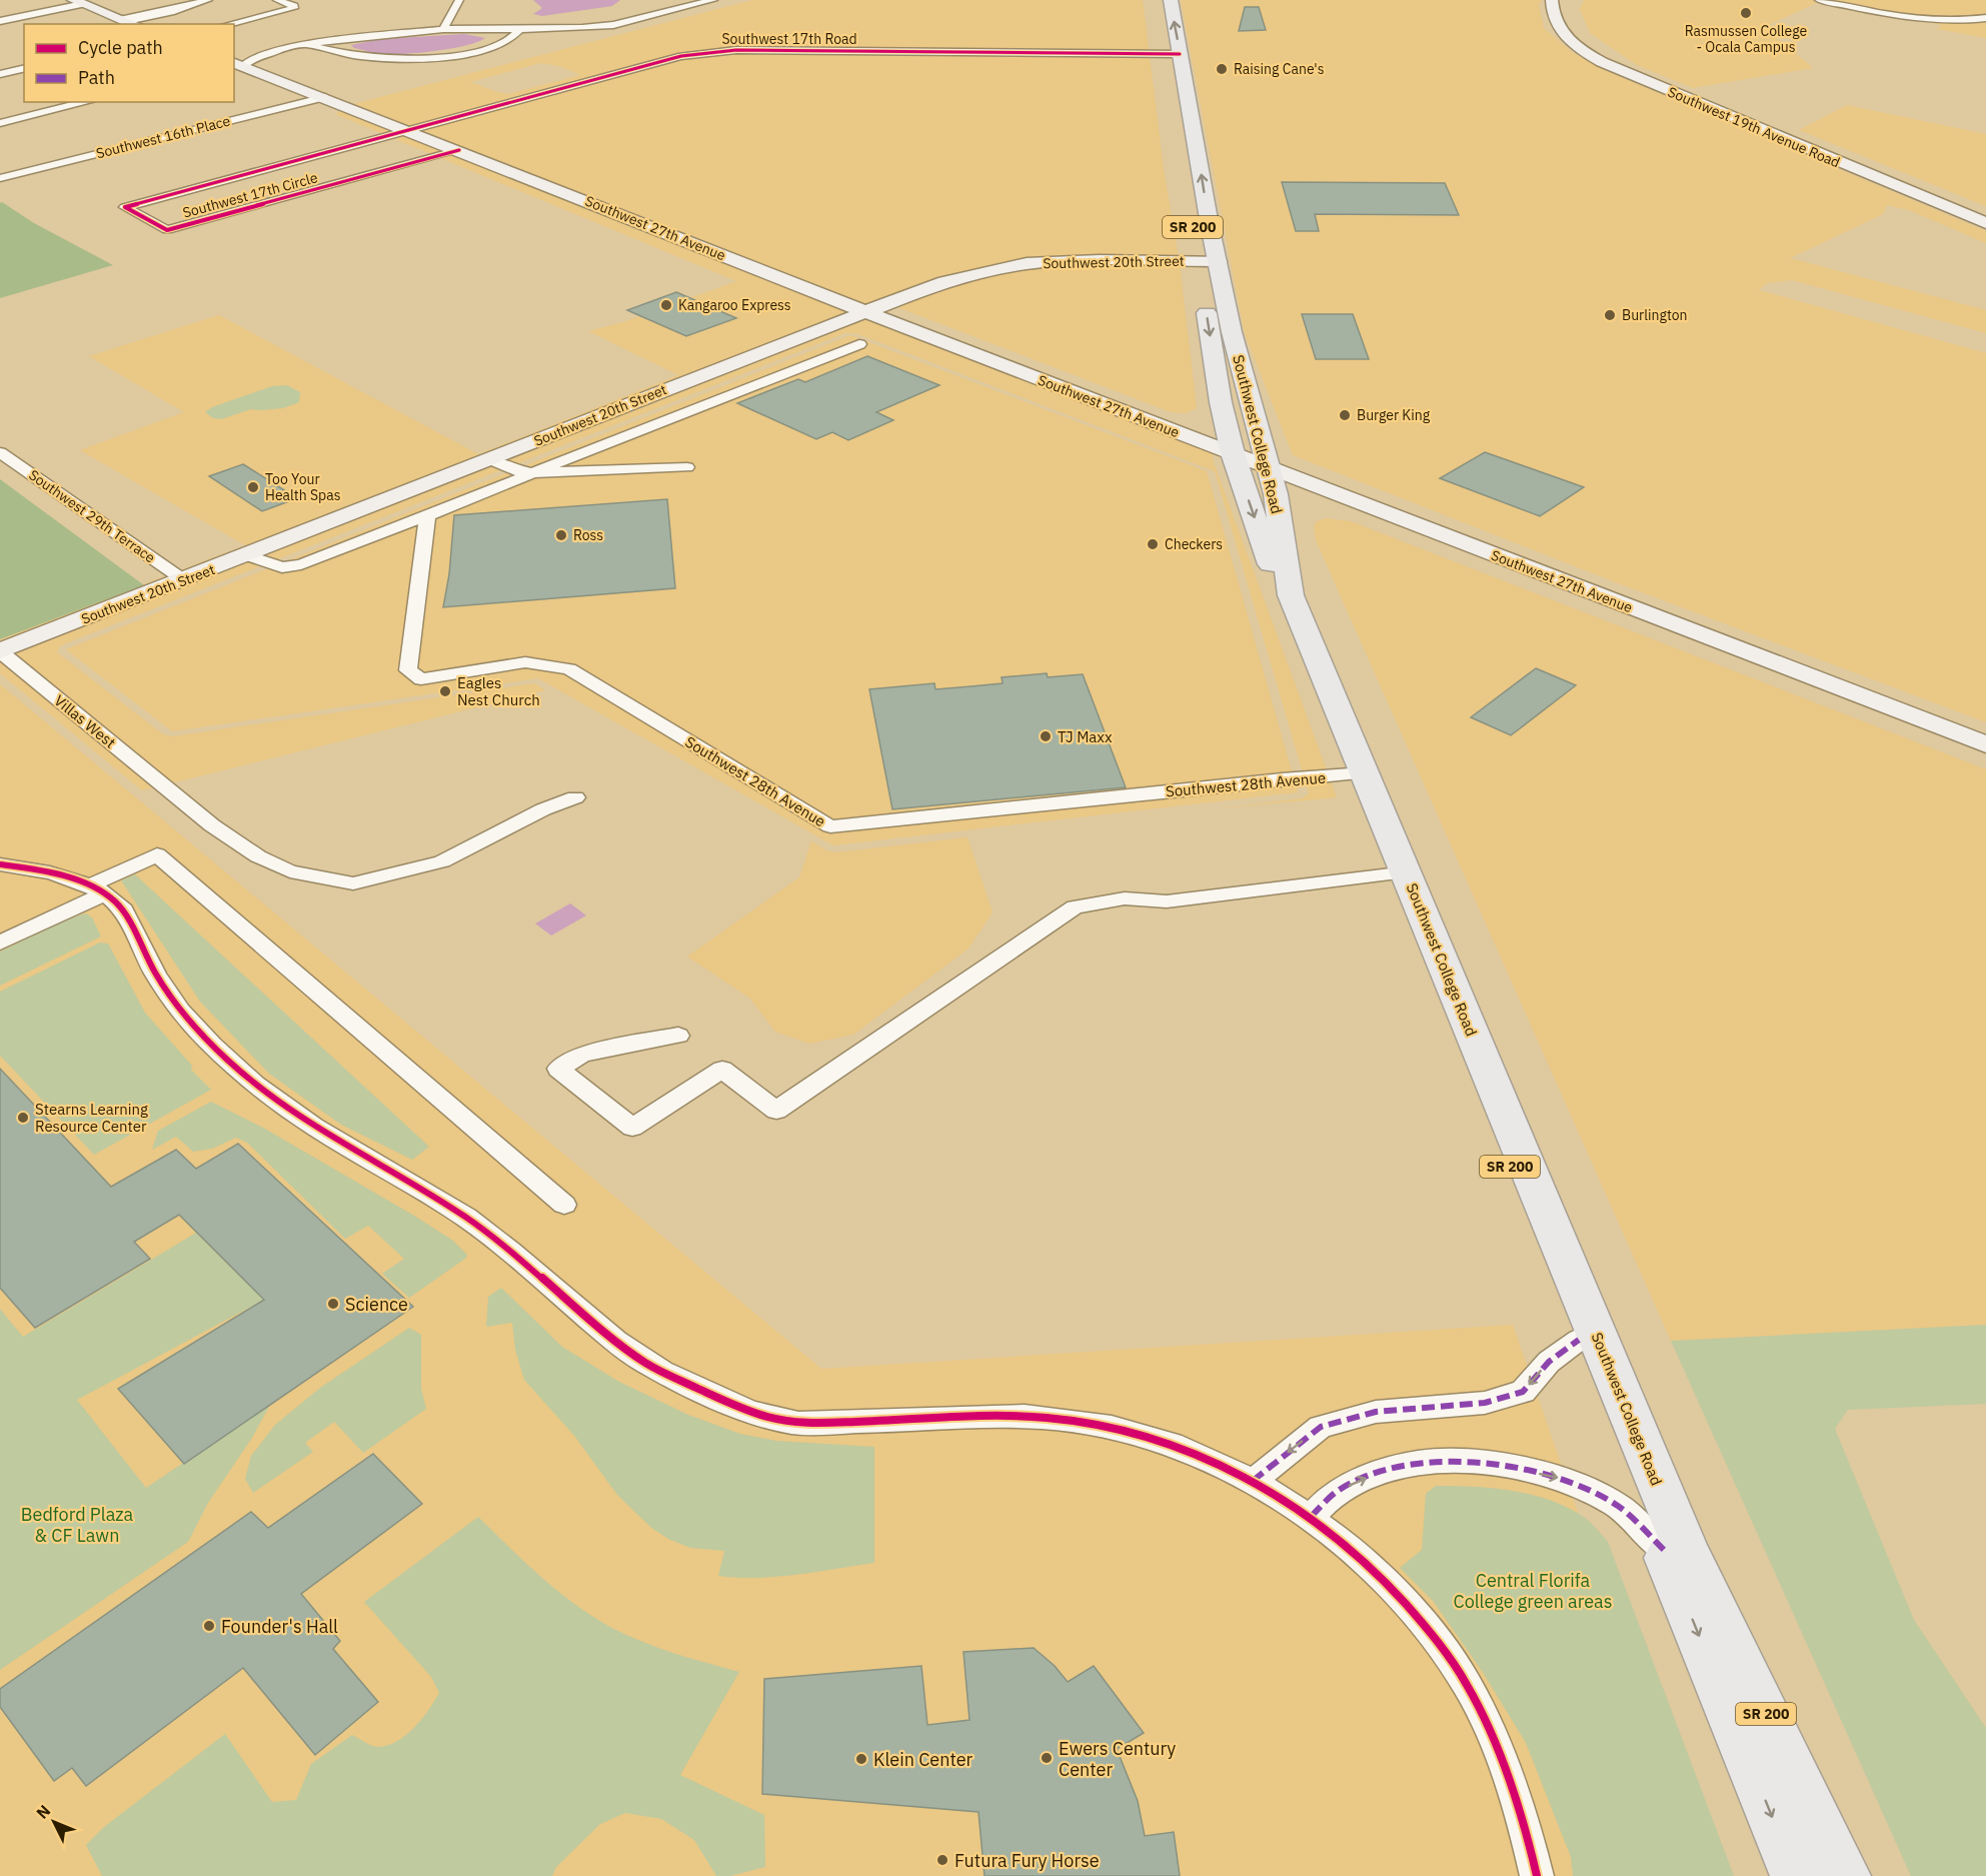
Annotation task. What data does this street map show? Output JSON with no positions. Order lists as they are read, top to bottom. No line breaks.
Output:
{"streets":{"main road":["Southwest 19th Avenue Road","SR 200","Southwest 27th Avenue","Southwest 20th Street","Southwest College Road"],"street":["Southwest 17th Road","Southwest 16th Place","Southwest 17th Circle","Southwest 29th Terrace","Villas West","Southwest 28th Avenue"]},"crossings":[["Southwest 17th Road","Southwest 17th Circle"],["Southwest 17th Road","Southwest 27th Avenue"],["Southwest 17th Road","Southwest College Road"],["Southwest 16th Place","Southwest 27th Avenue"],["Southwest 17th Circle","Southwest 27th Avenue"],["Southwest 27th Avenue","Southwest 20th Street"],["Southwest 27th Avenue","Southwest College Road"],["Southwest 20th Street","Southwest College Road"],["Southwest 20th Street","Southwest 29th Terrace"],["Southwest 20th Street","Villas West"],["Southwest College Road","Southwest 28th Avenue"]],"parks":["Bedford Plaza & CF Lawn","Central Florifa College green areas"],"places":["Rasmussen College - Ocala Campus","Raising Cane's","Kangaroo Express","Burlington","Burger King","Too Your Health Spas","Ross","Checkers","Eagles Nest Church","TJ Maxx","Stearns Learning Resource Center","Science","Founder's Hall","Ewers Century Center","Klein Center","Futura Fury Horse"],"legend":["Cycle path","Path"],"north":"top left"}
